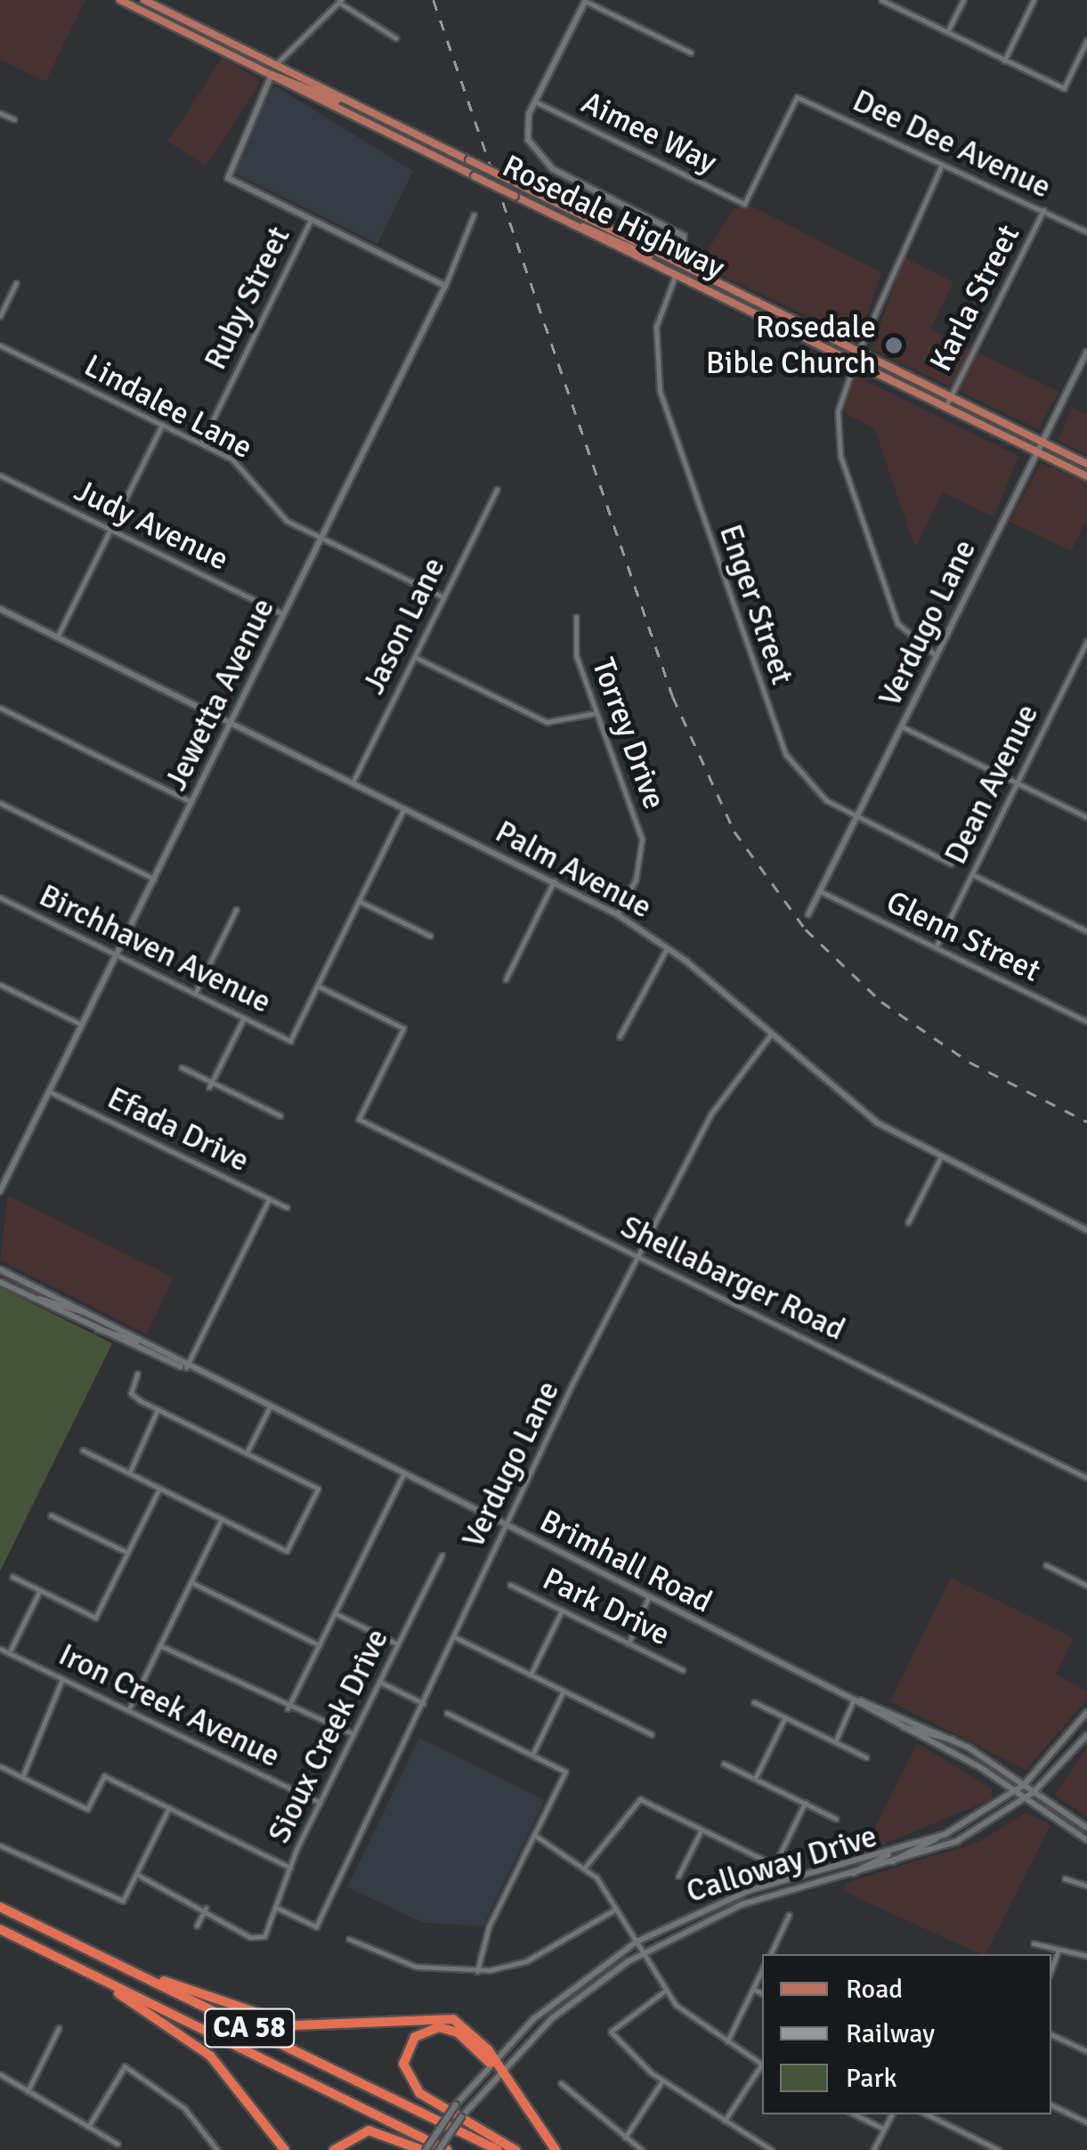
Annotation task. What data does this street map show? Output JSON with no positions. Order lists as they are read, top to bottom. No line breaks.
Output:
{"streets":{"highway":["CA 58"],"main road":["Rosedale Highway"],"street":["Aimee Way","Dee Dee Avenue","Ruby Street","Karla Street","Lindalee Lane","Judy Avenue","Enger Street","Verdugo Lane","Jason Lane","Jewetta Avenue","Torrey Drive","Dean Avenue","Palm Avenue","Glenn Street","Birchhaven Avenue","Efada Drive","Shellabarger Road","Brimhall Road","Park Drive","Iron Creek Avenue","Sioux Creek Drive","Calloway Drive"]},"crossings":[["Aimee Way","Dee Dee Avenue"],["Dee Dee Avenue","Karla Street"],["Rosedale Highway","Karla Street"],["Rosedale Highway","Enger Street"],["Rosedale Highway","Verdugo Lane"],["Ruby Street","Lindalee Lane"],["Lindalee Lane","Jason Lane"],["Lindalee Lane","Jewetta Avenue"],["Judy Avenue","Jewetta Avenue"],["Enger Street","Verdugo Lane"],["Verdugo Lane","Palm Avenue"],["Verdugo Lane","Glenn Street"],["Verdugo Lane","Shellabarger Road"],["Verdugo Lane","Brimhall Road"],["Verdugo Lane","Sioux Creek Drive"],["Jason Lane","Palm Avenue"],["Jewetta Avenue","Palm Avenue"],["Jewetta Avenue","Birchhaven Avenue"],["Jewetta Avenue","Efada Drive"],["Torrey Drive","Palm Avenue"],["Dean Avenue","Glenn Street"],["Birchhaven Avenue","Shellabarger Road"],["Brimhall Road","Calloway Drive"],["Iron Creek Avenue","Sioux Creek Drive"]],"places":["Rosedale Bible Church"],"legend":["Road","Railway","Park"]}
